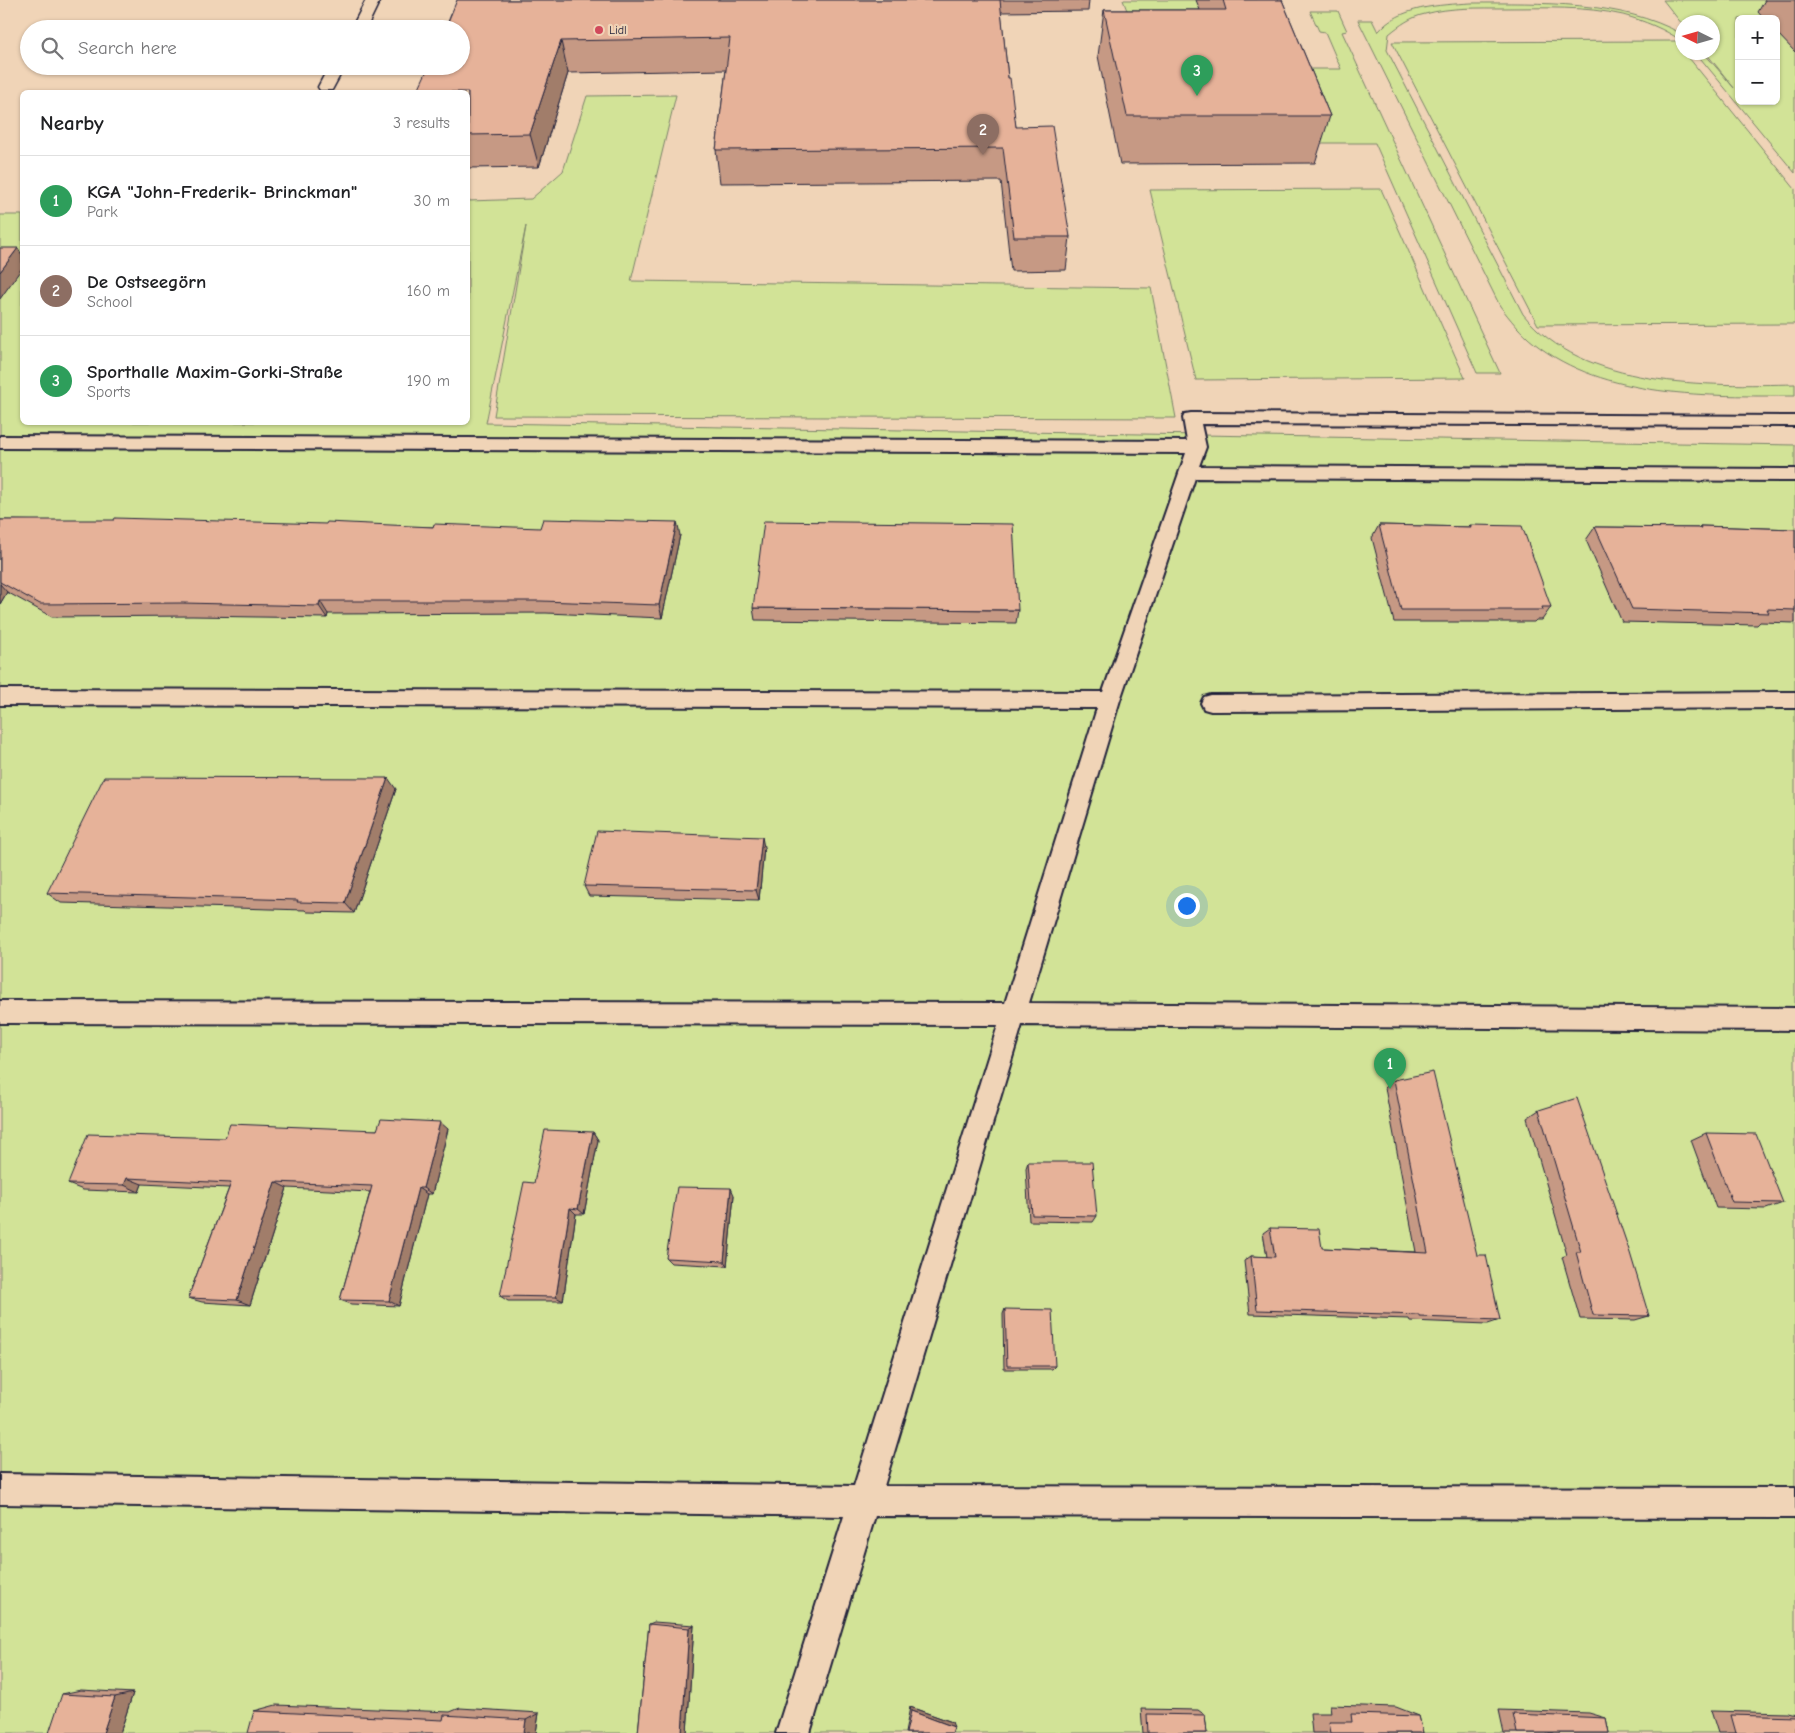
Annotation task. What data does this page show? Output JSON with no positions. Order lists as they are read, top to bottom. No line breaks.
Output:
{"places":["Lidl"],"north":"left","page":{"map_buttons":["+","−"],"search":"Search here","pins":["3","2","1"],"heading":["Nearby","3 results"],"list":[{"mark":"1","name":"KGA \"John-Frederik- Brinckman\"","note":"Park","value":"30 m"},{"mark":"2","name":"De Ostseegörn","note":"School","value":"160 m"},{"mark":"3","name":"Sporthalle Maxim-Gorki-Straße","note":"Sports","value":"190 m"}]}}
